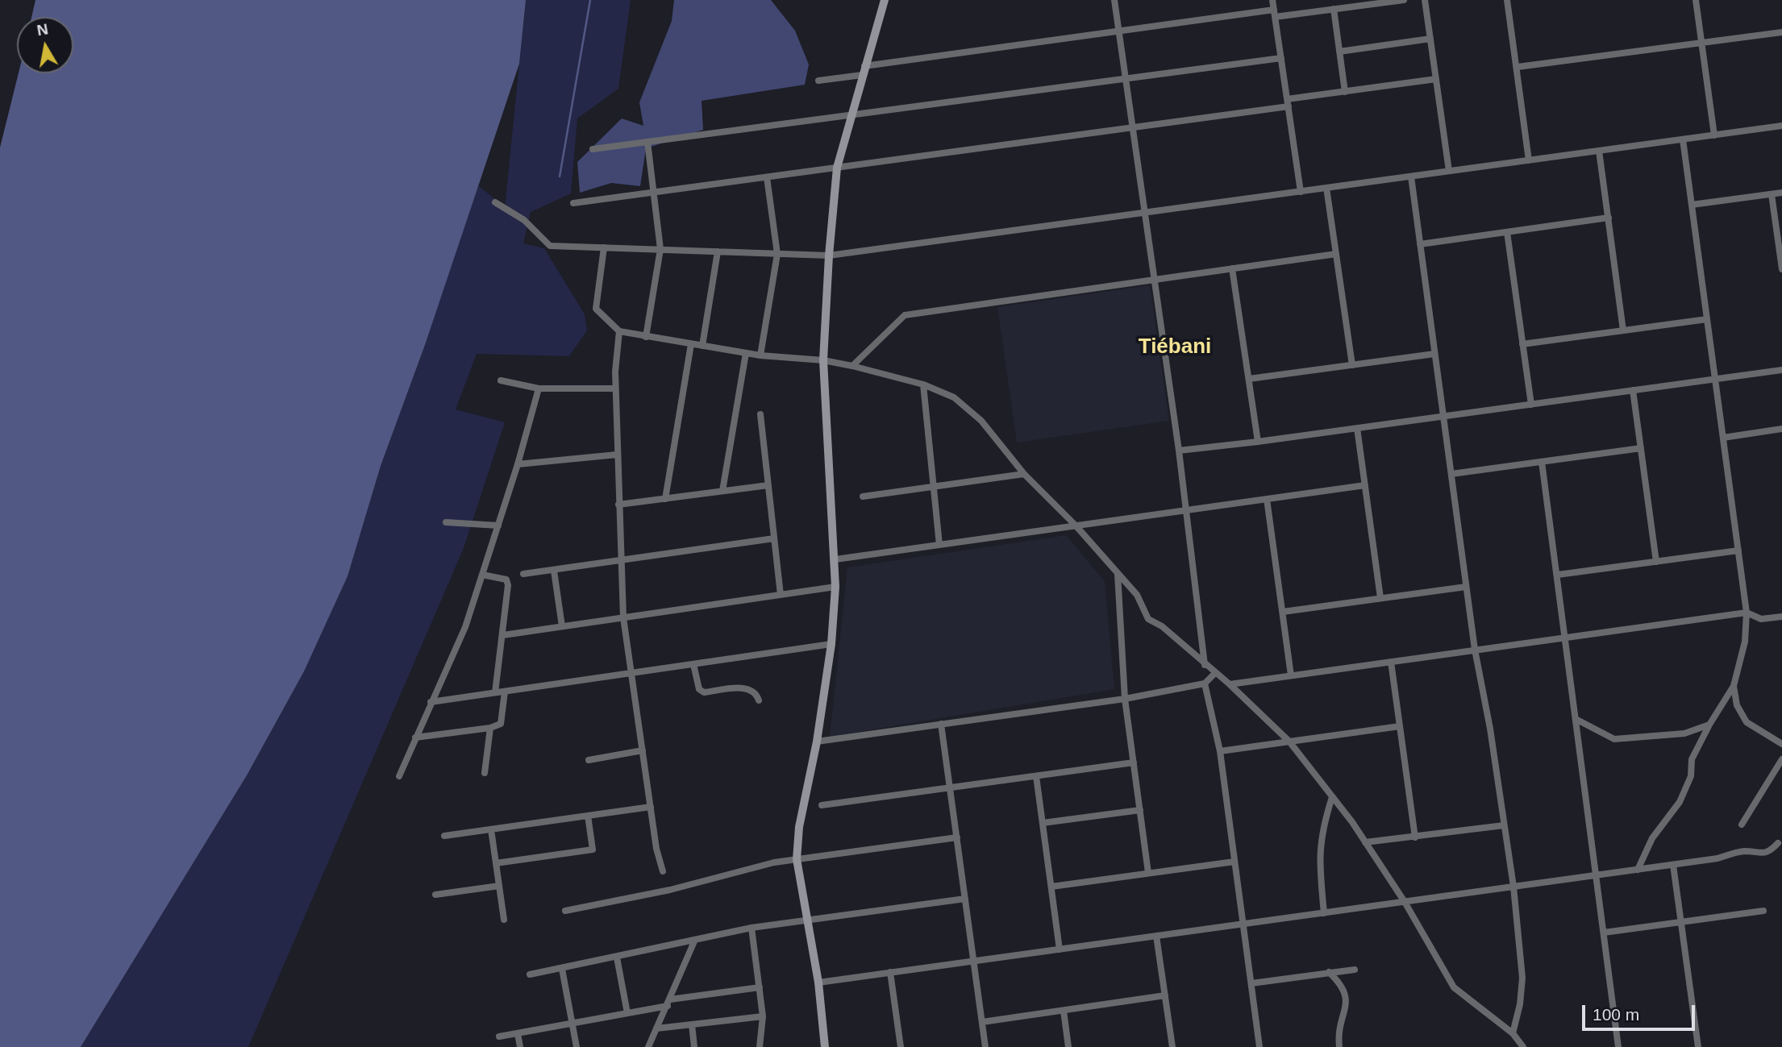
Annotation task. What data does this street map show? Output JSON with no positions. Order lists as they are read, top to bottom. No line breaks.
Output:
{"districts":["Tiébani"],"scale_bar":"100 m","north":"top"}
